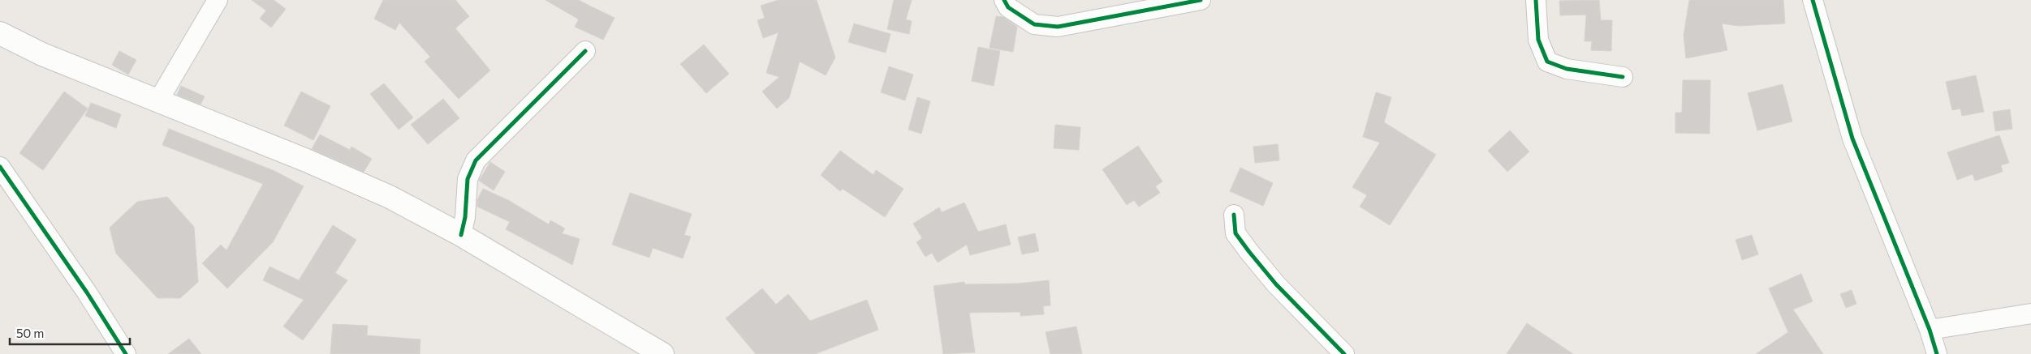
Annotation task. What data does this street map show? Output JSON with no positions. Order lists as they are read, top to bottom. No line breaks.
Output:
{"scale_bar":"50 m"}
